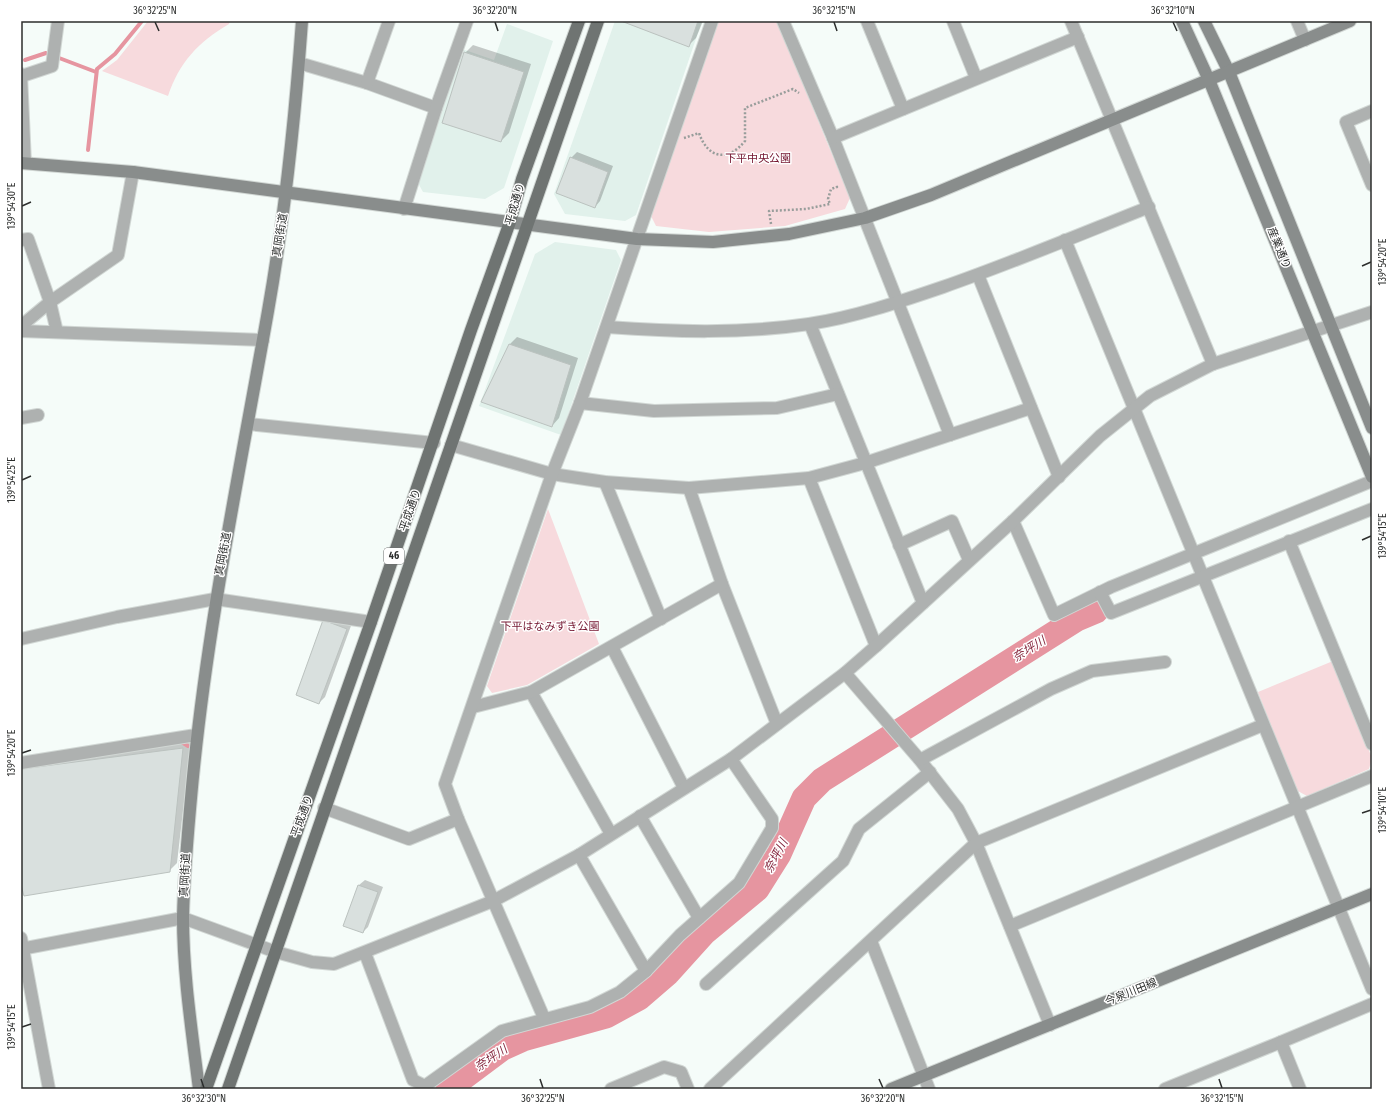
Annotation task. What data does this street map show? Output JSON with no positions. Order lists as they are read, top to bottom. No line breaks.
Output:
{"streets":{"main road":["平成通り","46"],"street":["真岡街道","産業通り","今泉川田線"]},"water":["奈坪川"],"parks":["下平中央公園","下平はなみずき公園"],"coordinates":["36°32'25\"N","36°32'20\"N","36°32'15\"N","36°32'10\"N","139°54'30\"E","139°54'20\"E","139°54'25\"E","139°54'15\"E","139°54'10\"E","36°32'30\"N"]}
